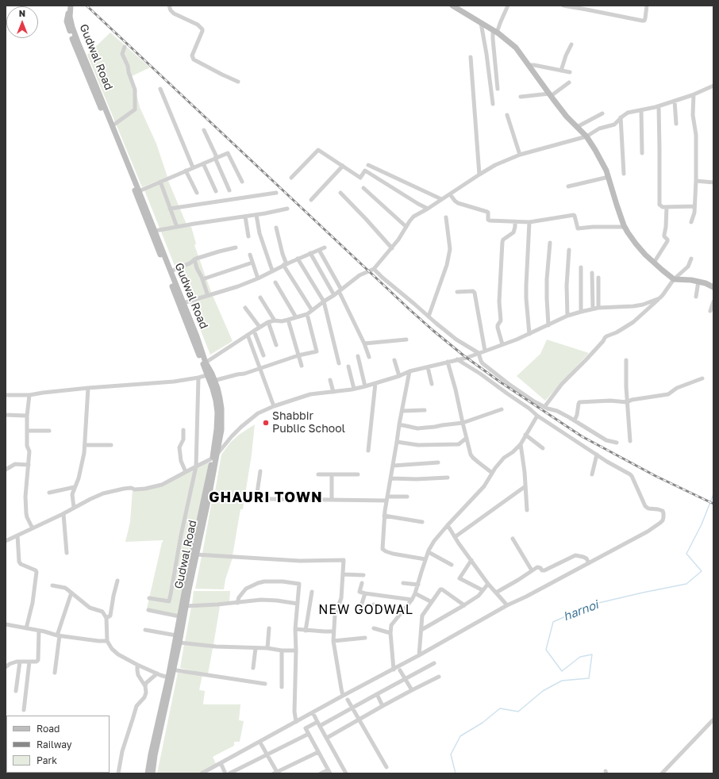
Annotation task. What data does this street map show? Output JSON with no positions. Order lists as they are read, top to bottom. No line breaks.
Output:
{"streets":{"main road":["Gudwal Road"]},"districts":["GHAURI TOWN","NEW GODWAL"],"water":["harnoi"],"places":["Shabbir Public School"],"legend":["Road","Railway","Park"],"north":"top"}
